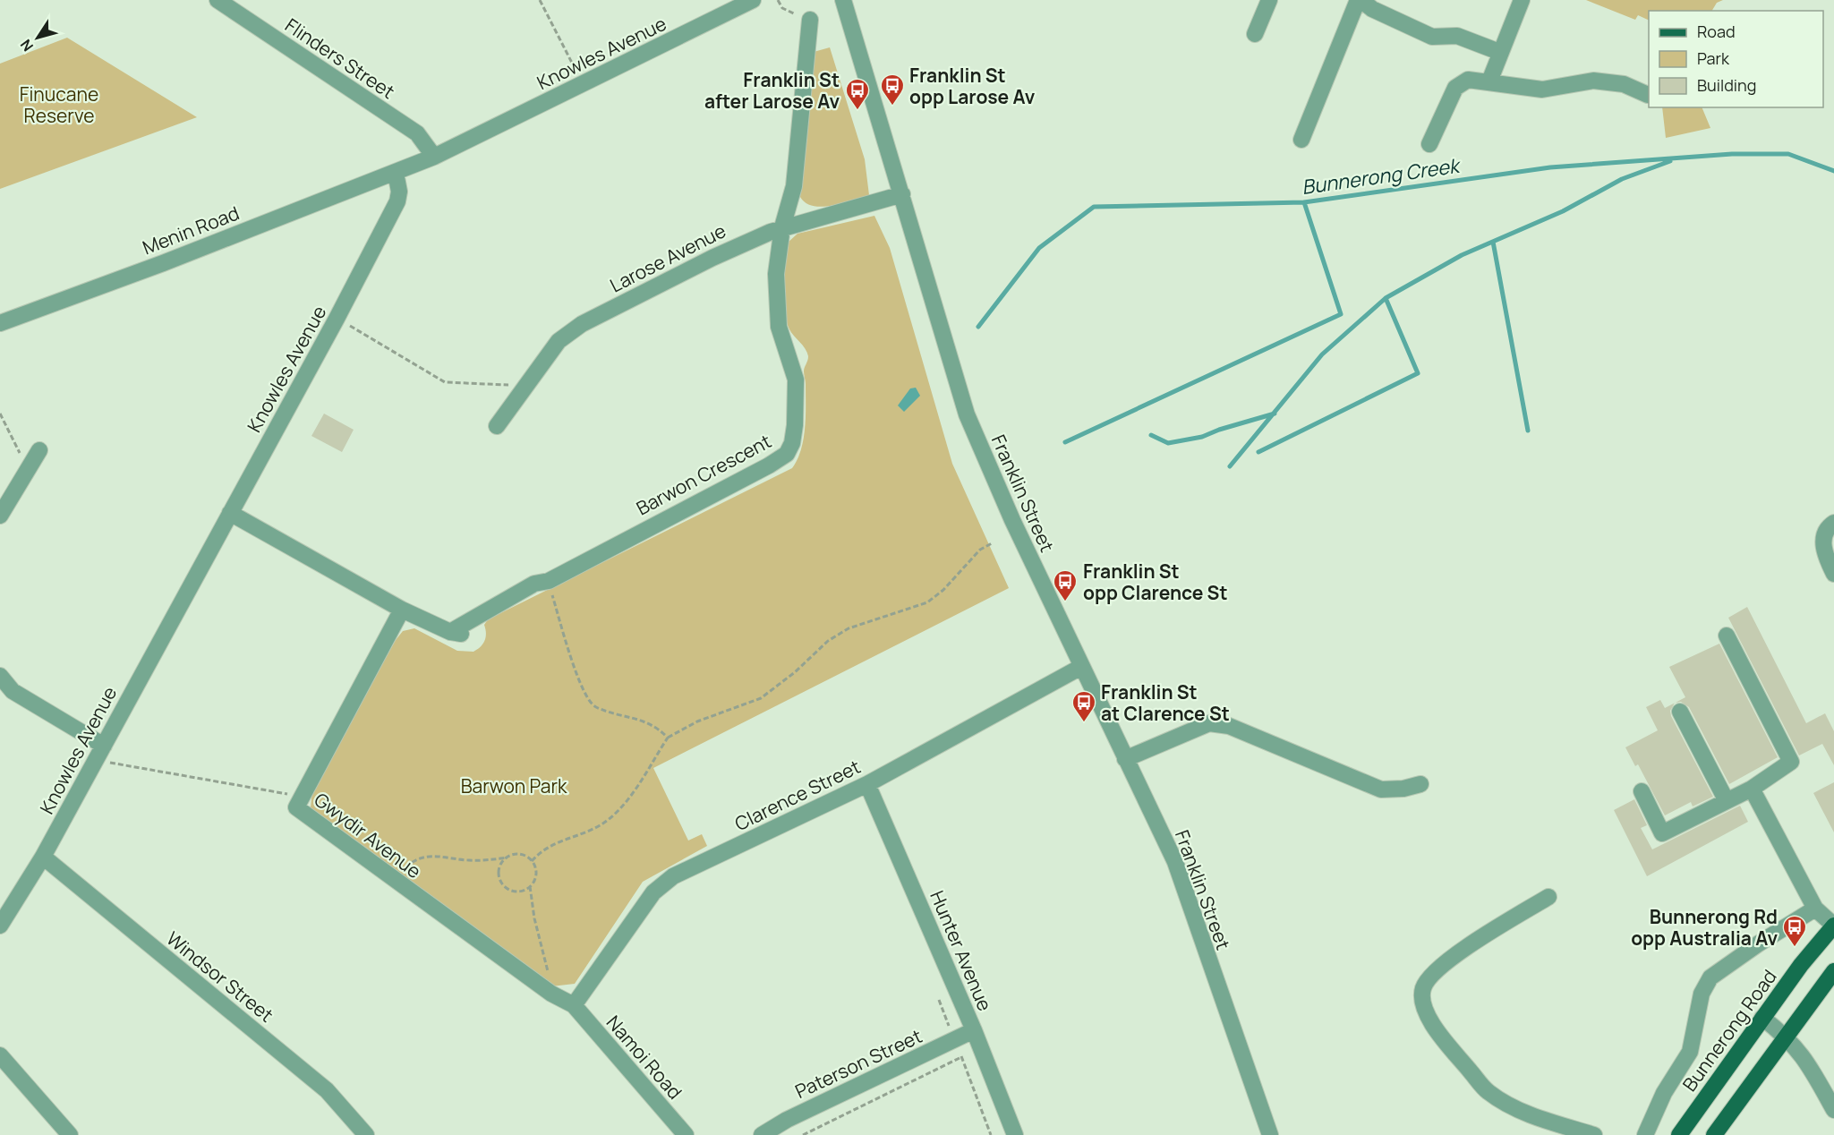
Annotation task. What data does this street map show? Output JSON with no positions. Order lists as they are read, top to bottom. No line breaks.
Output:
{"streets":{"main road":["Bunnerong Road"],"street":["Knowles Avenue","Flinders Street","Menin Road","Larose Avenue","Barwon Crescent","Franklin Street","Clarence Street","Gwydir Avenue","Hunter Avenue","Windsor Street","Namoi Road","Paterson Street"]},"crossings":[["Knowles Avenue","Flinders Street"],["Knowles Avenue","Menin Road"],["Knowles Avenue","Barwon Crescent"],["Knowles Avenue","Windsor Street"],["Larose Avenue","Barwon Crescent"],["Larose Avenue","Franklin Street"],["Barwon Crescent","Gwydir Avenue"],["Franklin Street","Clarence Street"],["Clarence Street","Gwydir Avenue"],["Clarence Street","Hunter Avenue"],["Clarence Street","Namoi Road"],["Gwydir Avenue","Namoi Road"],["Hunter Avenue","Paterson Street"]],"water":["Bunnerong Creek"],"parks":["Finucane Reserve","Barwon Park"],"places":{"bus stop":["Franklin St opp Larose Av","Franklin St after Larose Av","Franklin St opp Clarence St","Franklin St at Clarence St","Bunnerong Rd opp Australia Av"]},"legend":["Road","Park","Building"],"north":"bottom left"}
